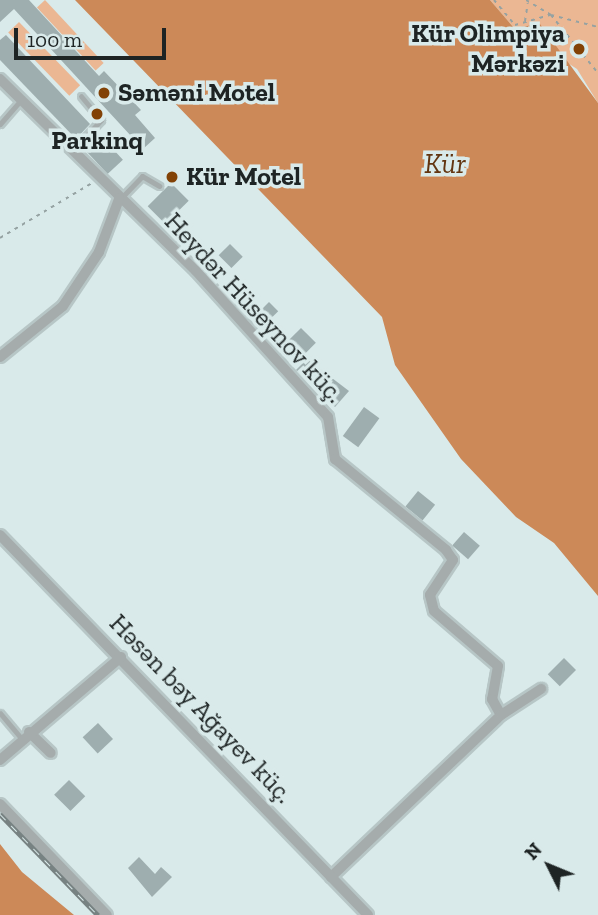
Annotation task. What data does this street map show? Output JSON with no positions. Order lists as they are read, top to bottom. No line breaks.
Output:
{"streets":{"street":["Heydər Hüseynov küç.","Həsən bəy Ağayev küç."]},"water":["Kür"],"places":["Kür Olimpiya Mərkəzi","Səməni Motel","Parkinq","Kür Motel"],"scale_bar":"100 m","north":"top left"}
